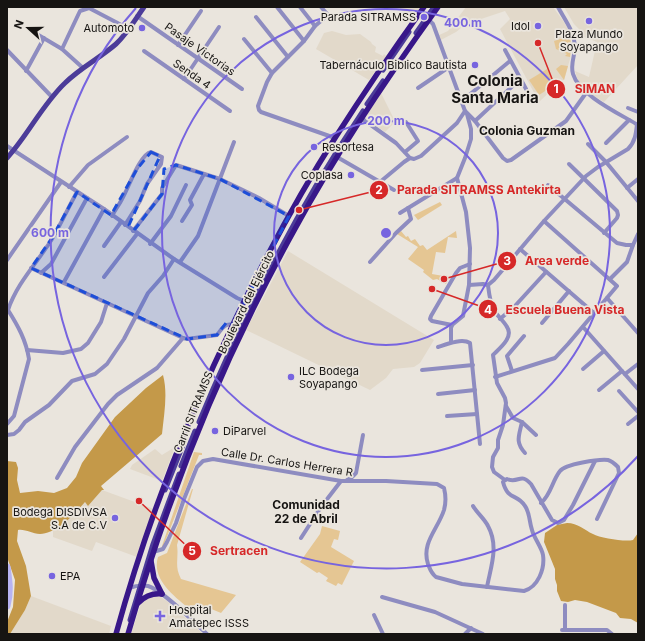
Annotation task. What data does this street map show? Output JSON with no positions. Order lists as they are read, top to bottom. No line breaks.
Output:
{"streets":{"highway":["Boulevard del Ejército"],"main road":["Carril SITRAMSS"],"street":["Pasaje Victorias","Senda 4","Calle Dr. Carlos Herrera R"]},"crossings":[["Boulevard del Ejército","Carril SITRAMSS"],["Boulevard del Ejército","Calle Dr. Carlos Herrera R"]],"districts":["Colonia Santa Maria","Colonia Guzman","Comunidad 22 de Abril"],"places":{"other":["Parada SITRAMSS","Plaza Mundo Soyapango","Idol","Automoto","SIMAN","Tabernáculo Biblico Bautista","Resortesa","Coplasa","Parada SITRAMSS Antekirta","Area verde","Escuela Buena Vista","ILC Bodega Soyapango","DiParvel","Sertracen","Bodega DISDIVSA S.A de C.V","EPA"],"health":["Hospital Amatepec ISSS"]},"north":"left","rings":["400 m","200 m","600 m"]}
